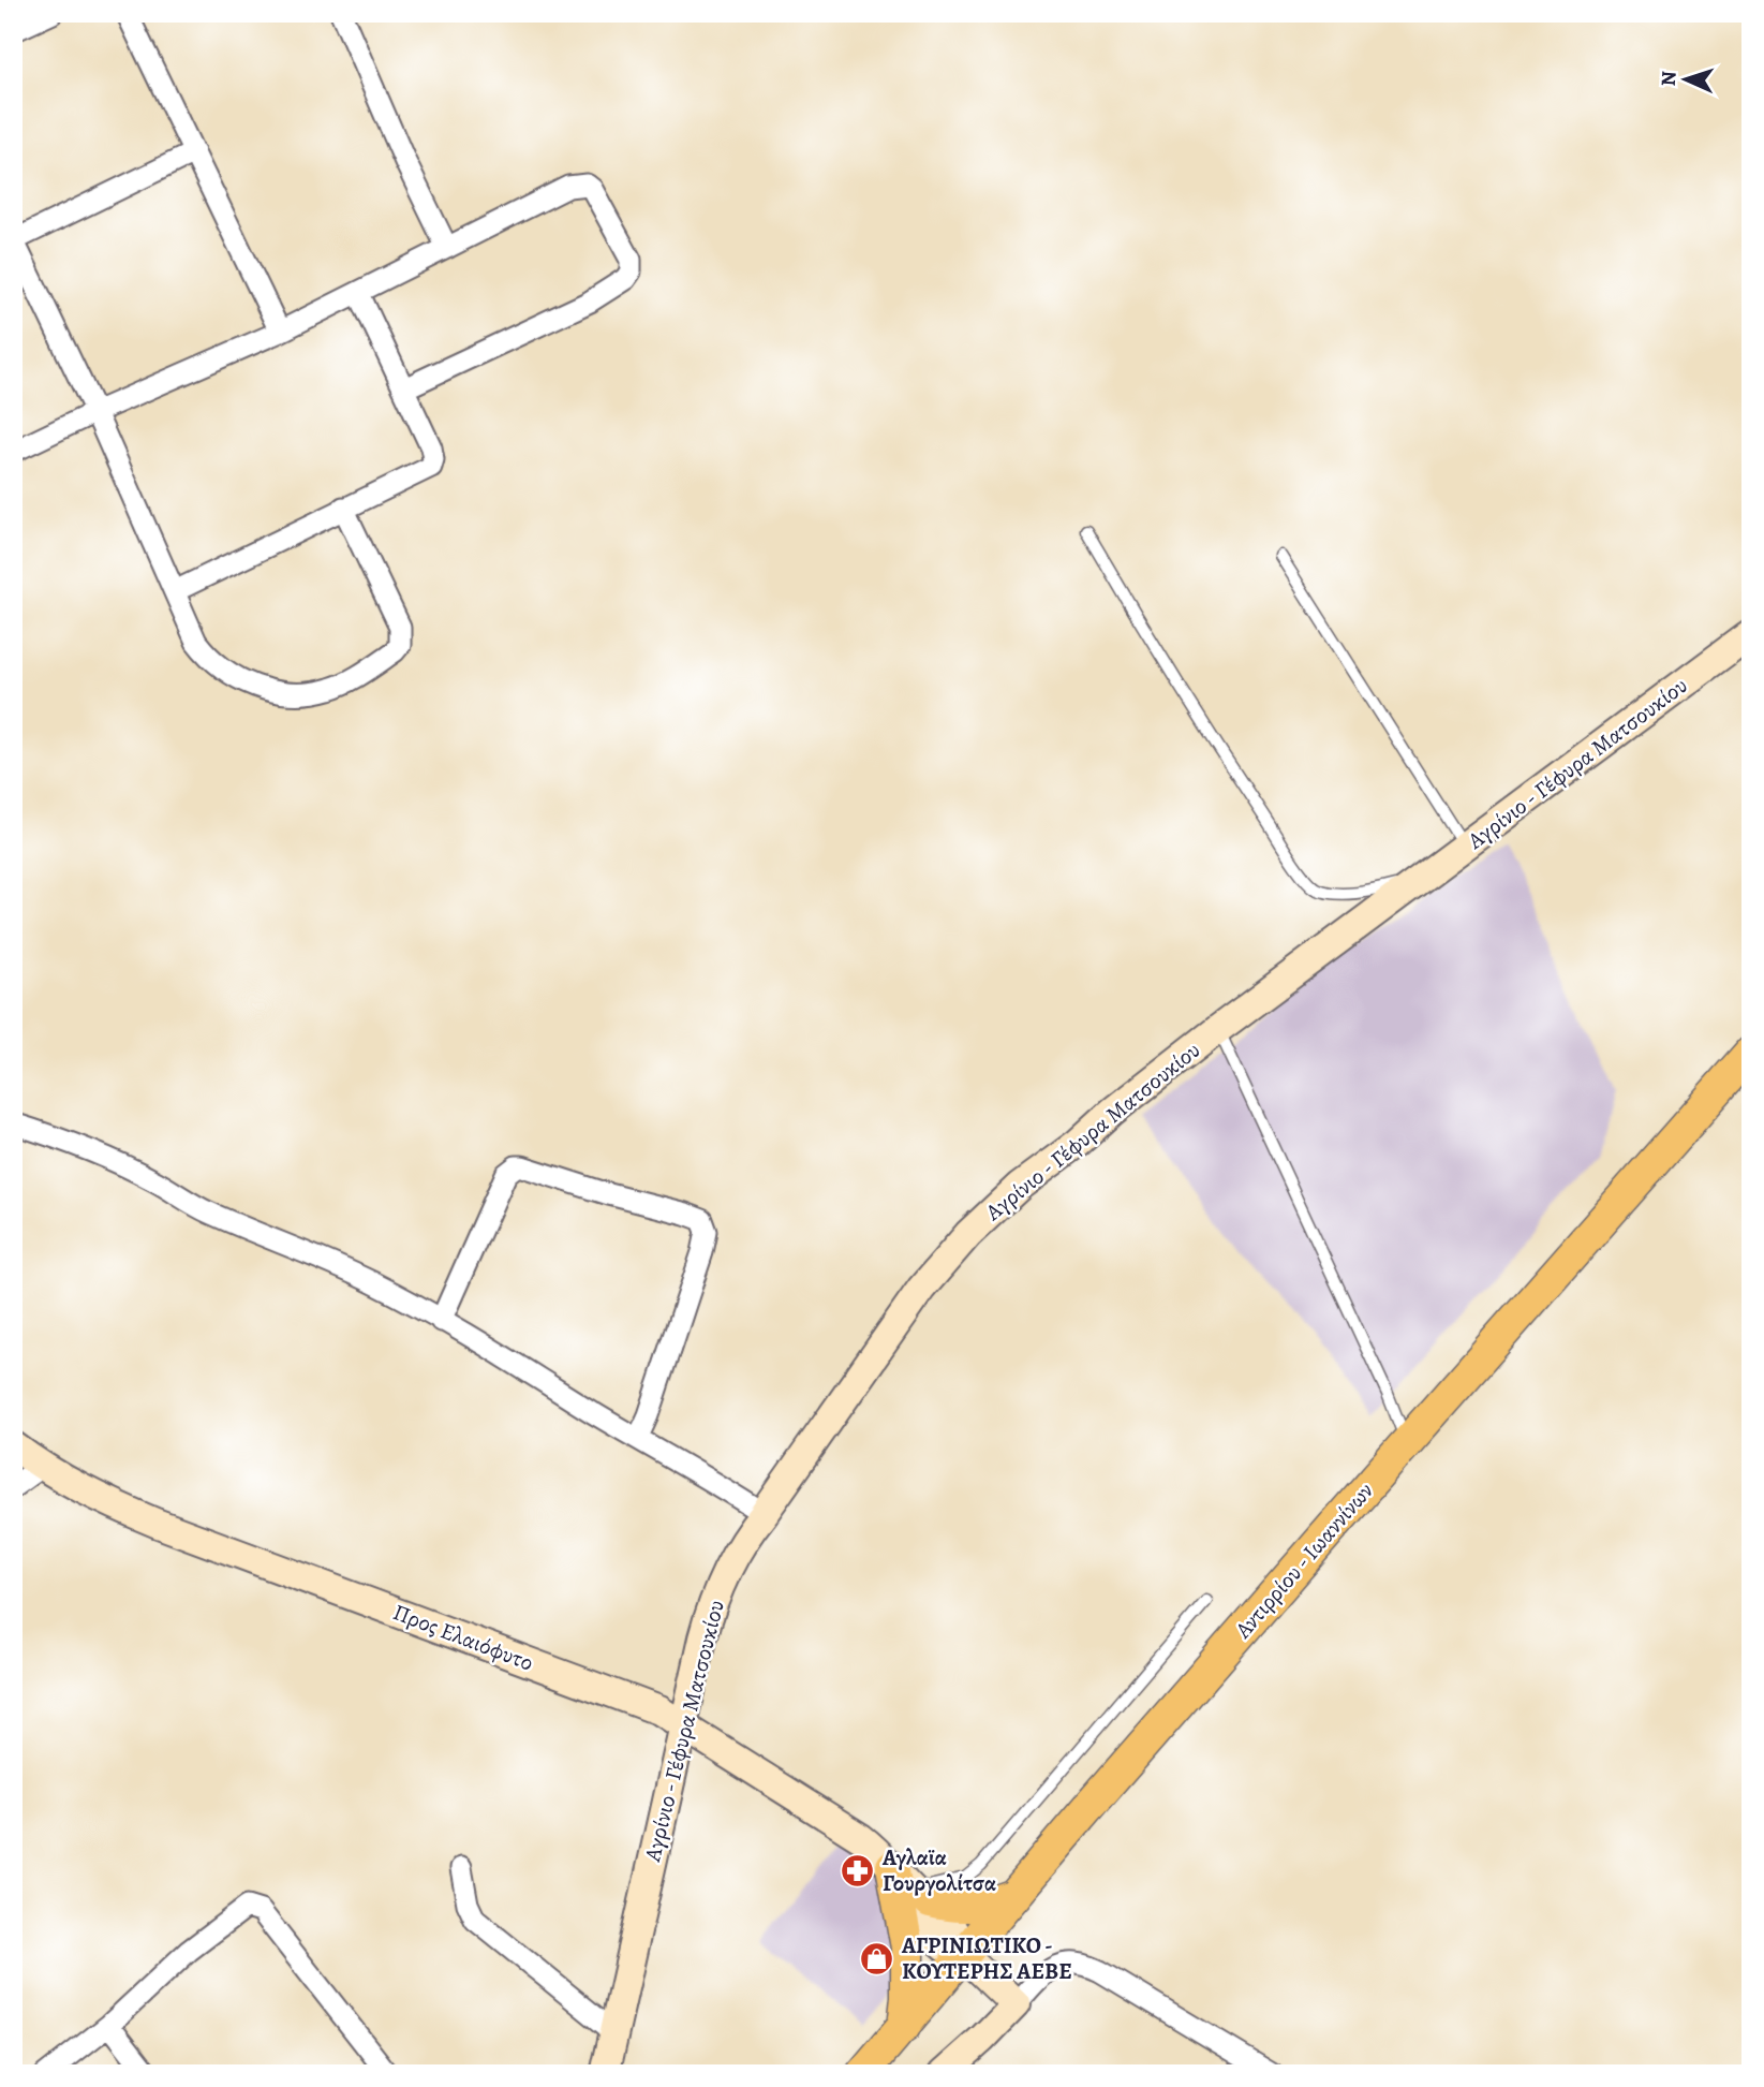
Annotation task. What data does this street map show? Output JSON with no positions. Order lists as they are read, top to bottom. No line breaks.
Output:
{"streets":{"main road":["Αγρίνιο - Γέφυρα Ματσουκίου","Αντιρρίου - Ιωαννίνων","Προς Ελαιόφυτο"]},"crossings":[["Αγρίνιο - Γέφυρα Ματσουκίου","Προς Ελαιόφυτο"],["Αντιρρίου - Ιωαννίνων","Προς Ελαιόφυτο"]],"places":{"pharmacy":["Αγλαϊα Γουργολίτσα"],"shop":["ΑΓΡΙΝΙΩΤΙΚΟ - ΚΟΥΤΕΡΗΣ ΑΕΒΕ"]},"north":"left"}
